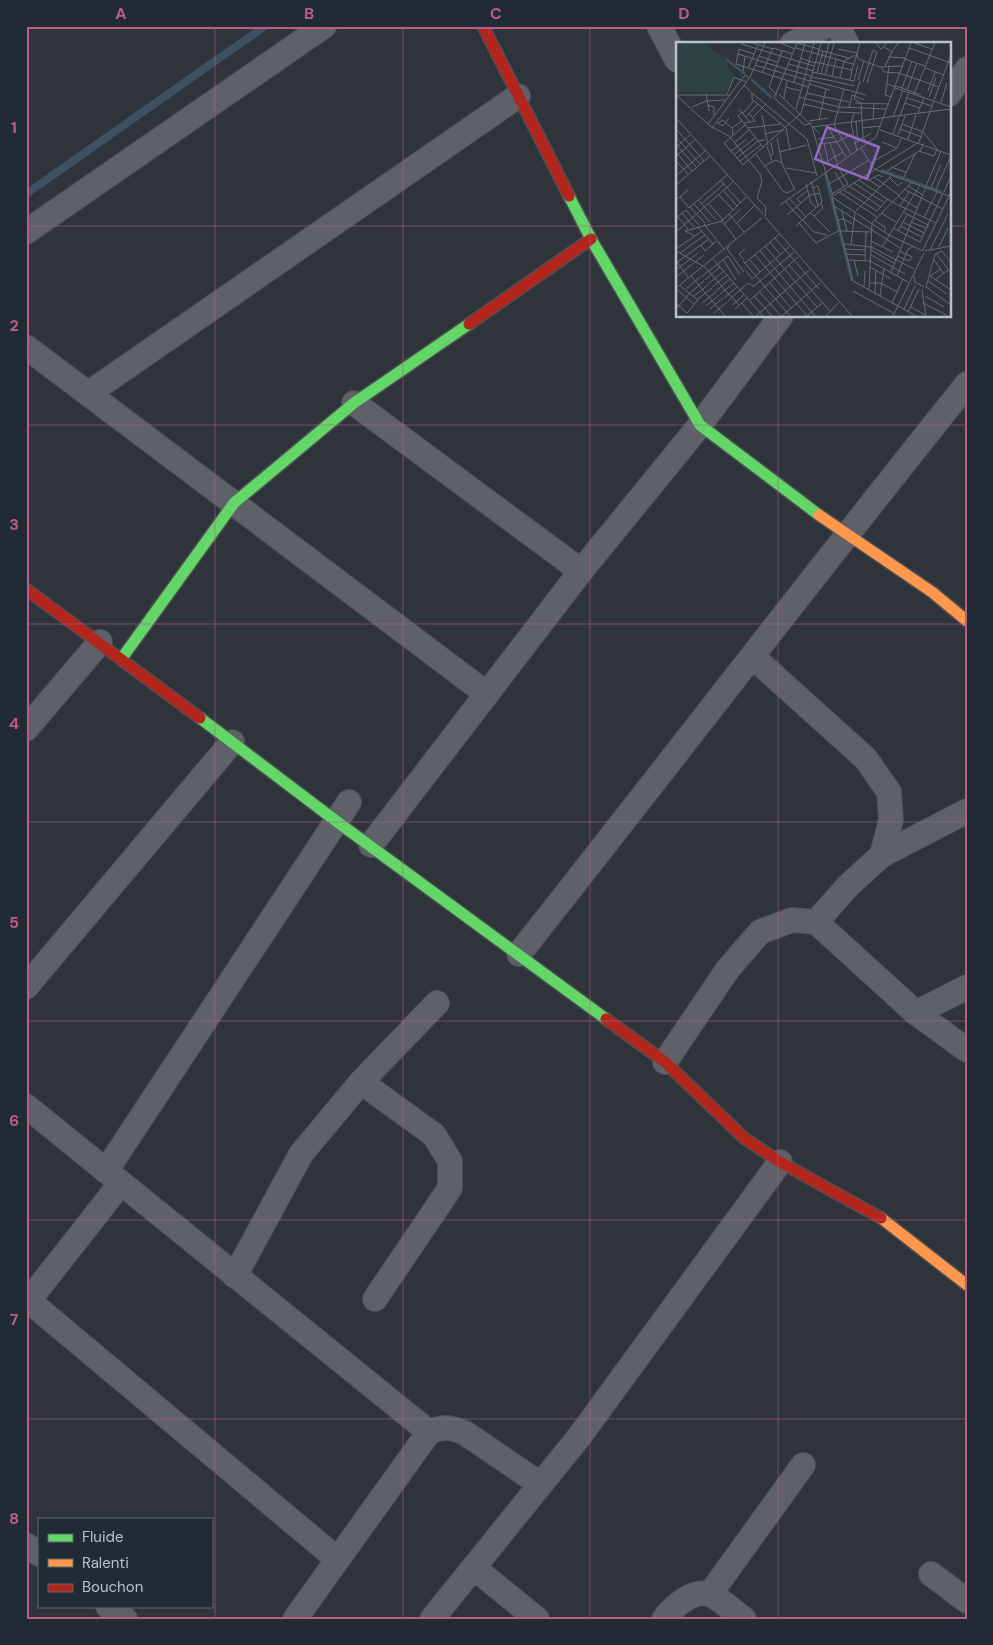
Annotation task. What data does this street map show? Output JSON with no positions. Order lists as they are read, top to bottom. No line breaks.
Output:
{"legend":["Fluide","Ralenti","Bouchon"],"grid":{"columns":["A","B","C","D","E"],"rows":["1","2","3","4","5","6","7","8"]}}
